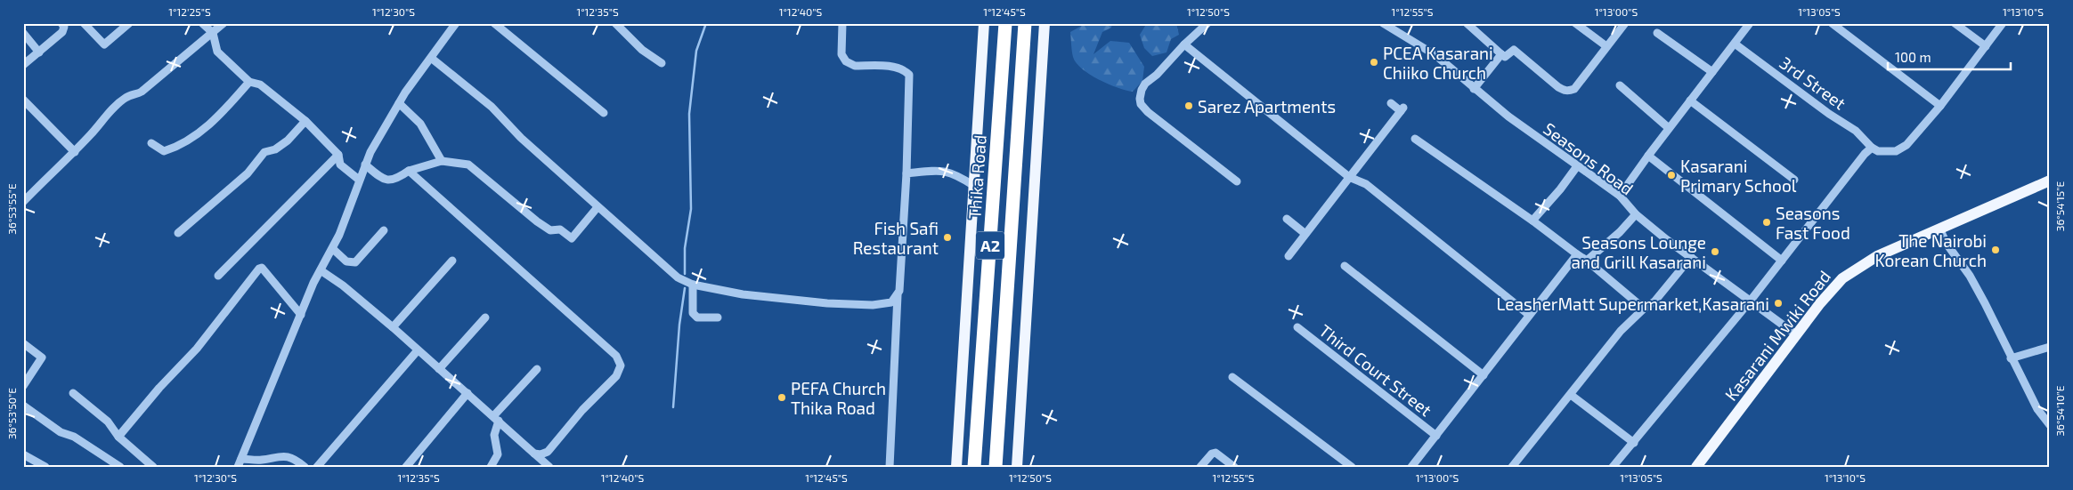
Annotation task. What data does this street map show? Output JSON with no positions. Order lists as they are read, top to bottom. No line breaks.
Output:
{"streets":{"highway":["Thika Road","A2"],"main road":["Kasarani Mwiki Road"],"street":["3rd Street","Seasons Road","Third Court Street"]},"crossings":[["Seasons Road","Kasarani Mwiki Road"]],"places":["PCEA Kasarani Chiiko Church","Sarez Apartments","Kasarani Primary School","Seasons Fast Food","Fish Safi Restaurant","The Nairobi Korean Church","Seasons Lounge and Grill Kasarani","LeasherMatt Supermarket,Kasarani","PEFA Church Thika Road"],"scale_bar":"100 m","coordinates":["1°12'25\"S","1°12'30\"S","1°12'35\"S","1°12'40\"S","1°12'45\"S","1°12'50\"S","1°12'55\"S","1°13'00\"S","1°13'05\"S","1°13'10\"S","36°54'15\"E","36°53'55\"E","36°54'10\"E","36°53'50\"E"]}
